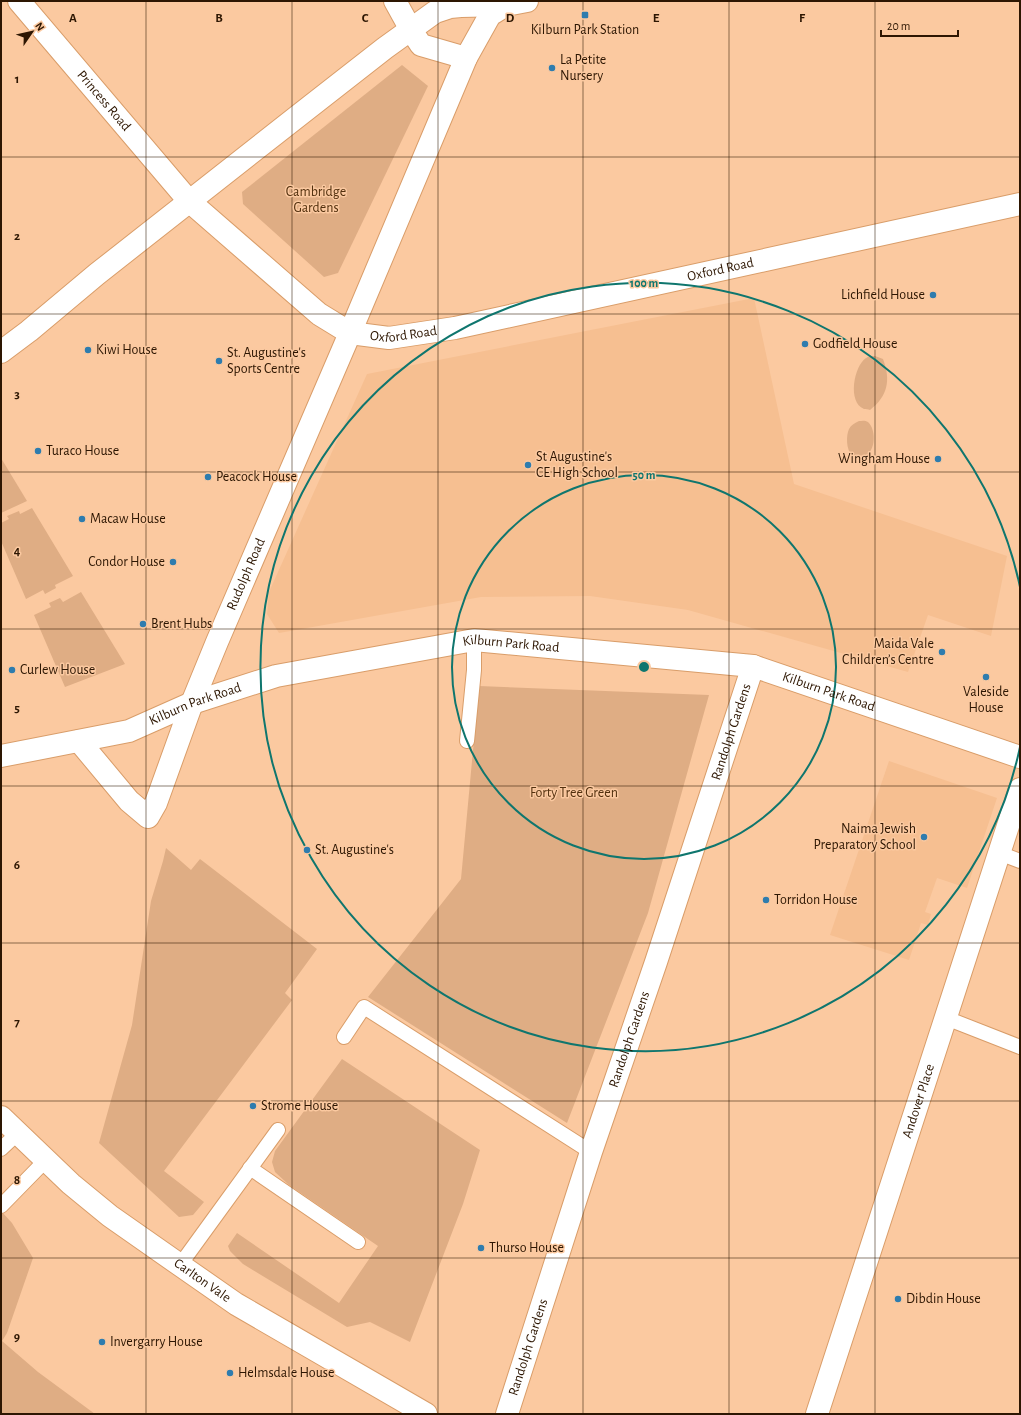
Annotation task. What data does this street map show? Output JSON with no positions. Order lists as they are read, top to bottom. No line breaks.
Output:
{"streets":{"street":["Princess Road","Oxford Road","Rudolph Road","Kilburn Park Road","Randolph Gardens","Andover Place","Carlton Vale"]},"crossings":[["Oxford Road","Rudolph Road"],["Rudolph Road","Kilburn Park Road"],["Kilburn Park Road","Randolph Gardens"]],"parks":["Cambridge Gardens","Forty Tree Green"],"places":{"transit":["Kilburn Park Station"],"other":["La Petite Nursery","Lichfield House","Godfield House","Kiwi House","St. Augustine's Sports Centre","Turaco House","Wingham House","St Augustine's CE High School","Peacock House","Macaw House","Condor House","Brent Hubs","Maida Vale Children’s Centre","Curlew House","Valeside House","Naima Jewish Preparatory School","St. Augustine's","Torridon House","Strome House","Thurso House","Dibdin House","Invergarry House","Helmsdale House"]},"scale_bar":"20 m","north":"top right","grid":{"columns":["A","B","C","D","E","F"],"rows":["1","2","3","4","5","6","7","8","9"]},"rings":["100 m","50 m"]}
